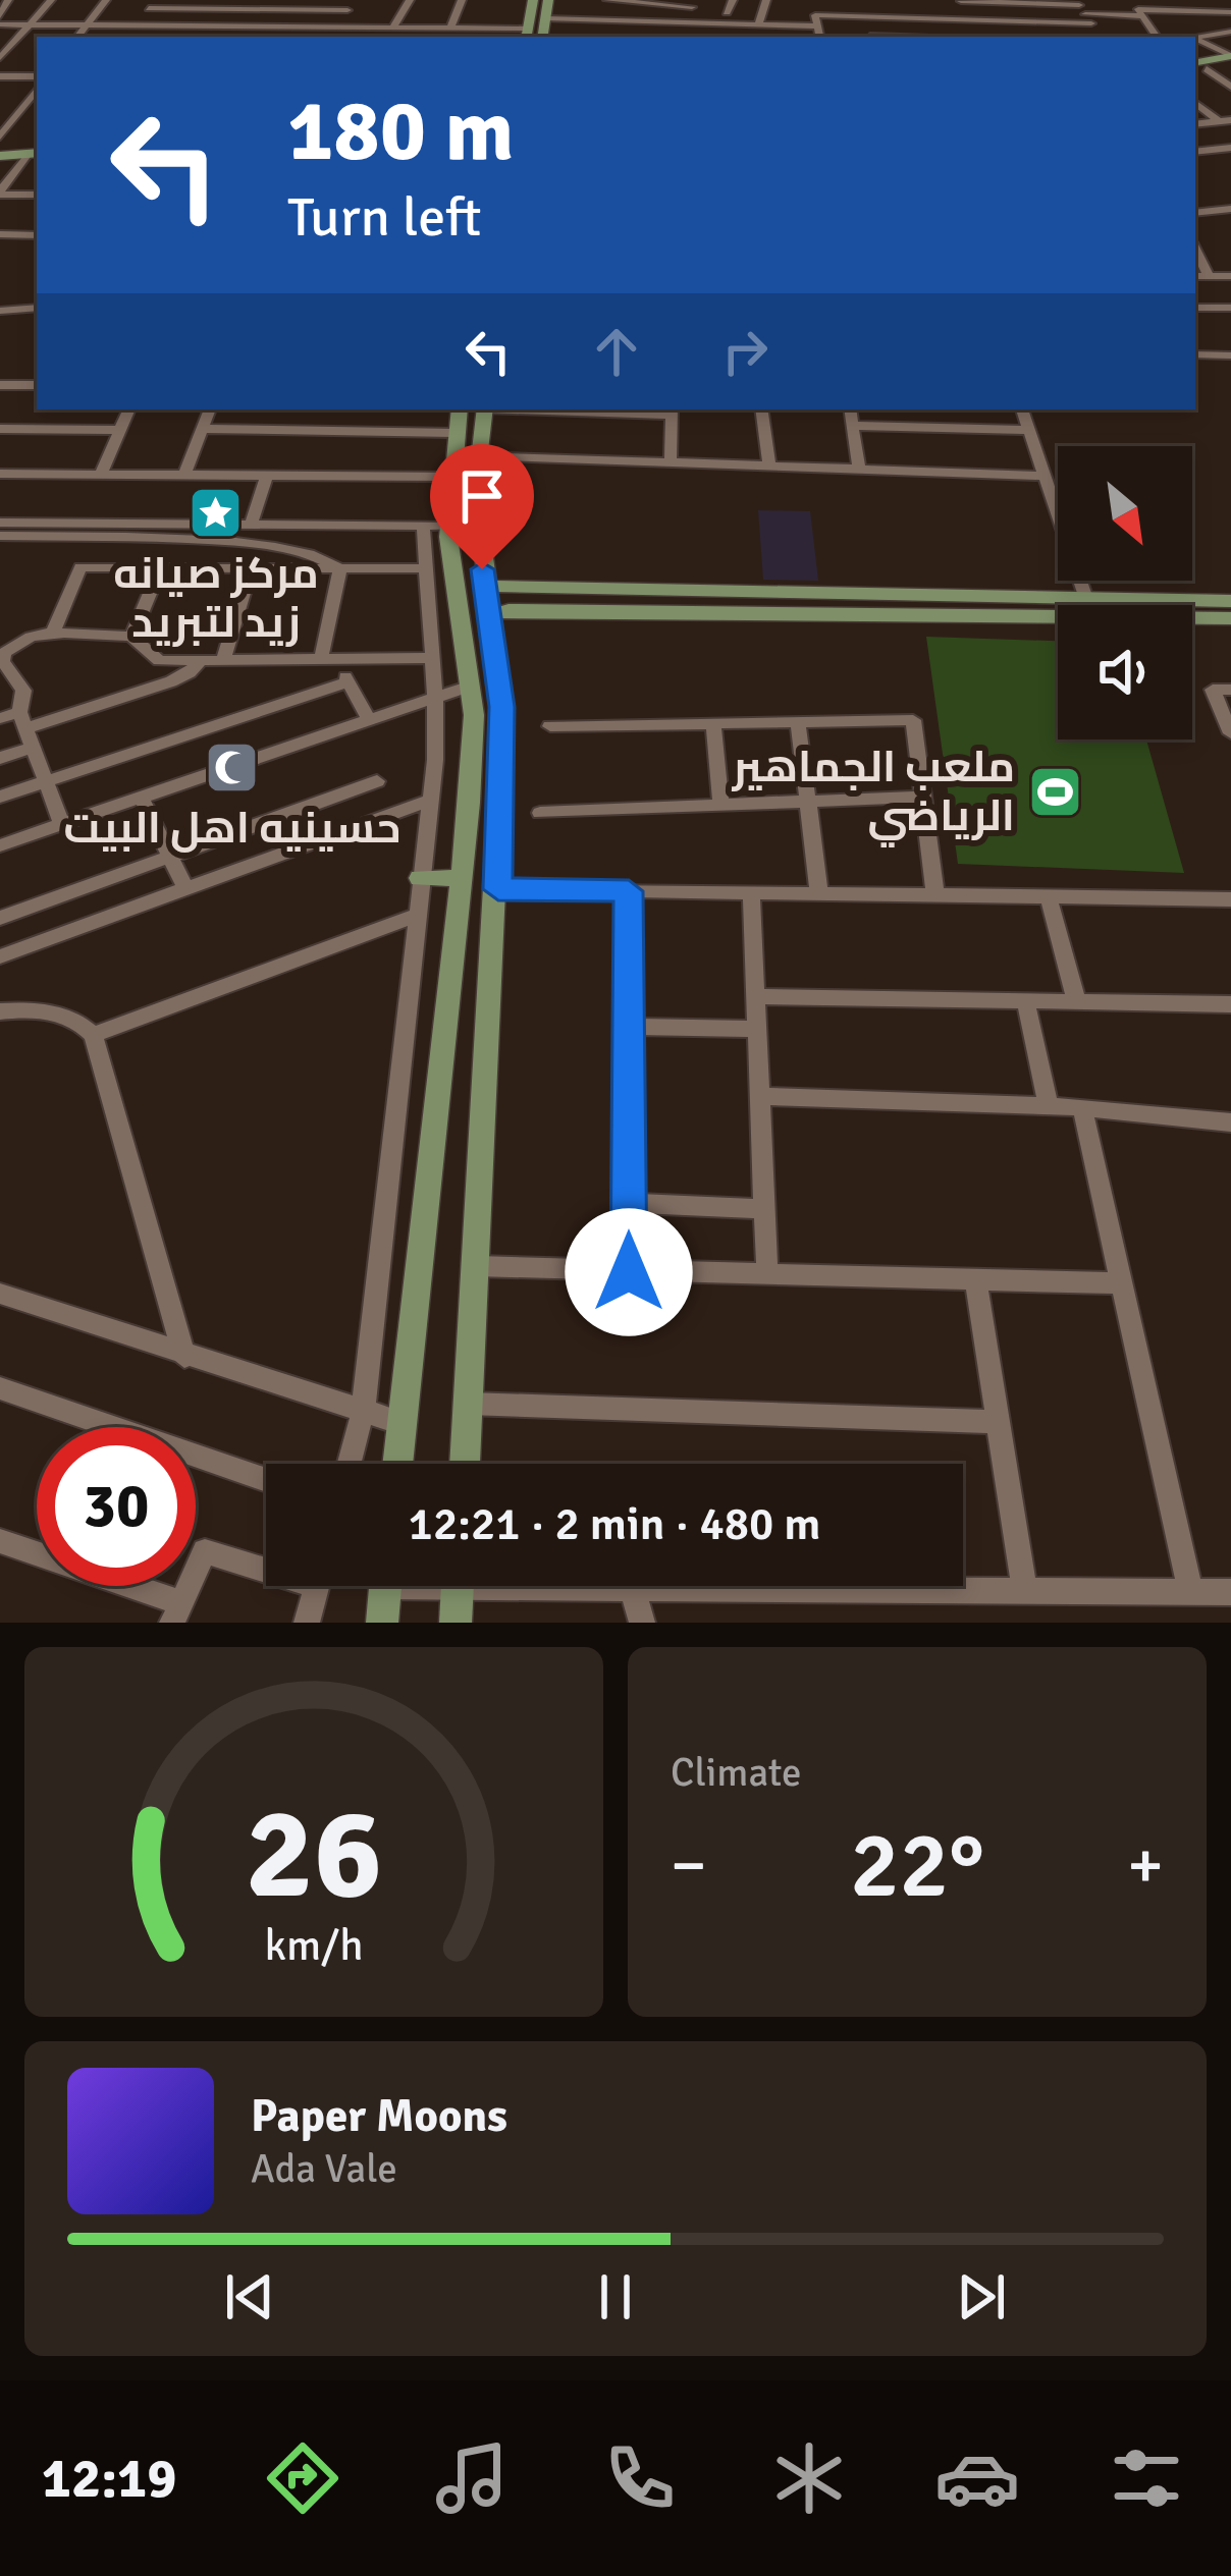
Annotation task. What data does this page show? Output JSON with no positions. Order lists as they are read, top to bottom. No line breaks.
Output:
{"places":{"place":["مركز صيانه زيد لتبريد"],"mosque":["حسينيه اهل البيت"],"sports":["ملعب الجماهير الرياضي"]},"north":"bottom right","page":{"turn":["180 m","Turn left"],"limit":"30","trip":"12:21 · 2 min · 480 m","tile":"Climate","heat":["−","22°","+"],"song":["Paper Moons","Ada Vale"],"tabs":"12:19","gauge":["26","km/h"]}}
